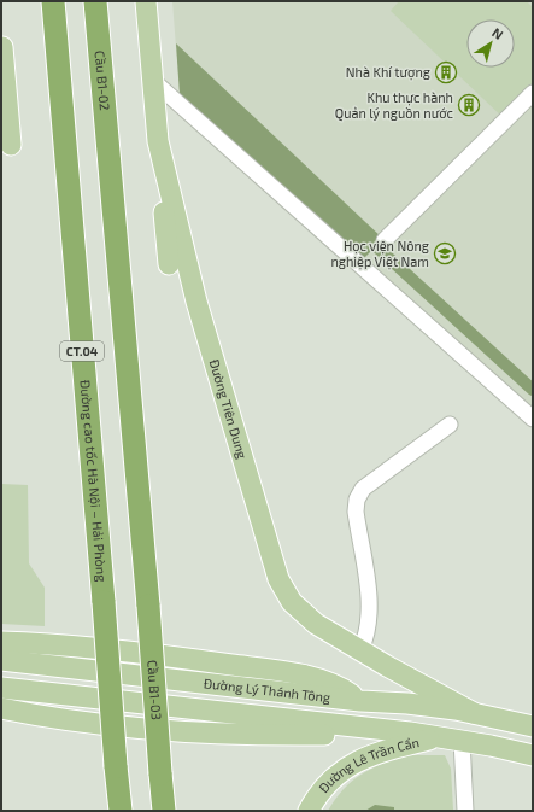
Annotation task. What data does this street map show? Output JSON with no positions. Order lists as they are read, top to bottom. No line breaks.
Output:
{"streets":{"highway":["Cầu B1-02","CT.04","Đường cao tốc Hà Nội – Hải Phòng","Cầu B1-03"],"main road":["Đường Tiên Dung","Đường Lý Thánh Tông","Đường Lê Trần Cẩn"]},"crossings":[["Cầu B1-02","Cầu B1-03"],["Đường Tiên Dung","Đường Lý Thánh Tông"],["Đường Lý Thánh Tông","Đường Lê Trần Cẩn"]],"places":{"building":["Nhà Khí tượng","Khu thực hành Quản lý nguồn nước"],"school or university":["Học viện Nông nghiệp Việt Nam"]},"north":"top right"}
